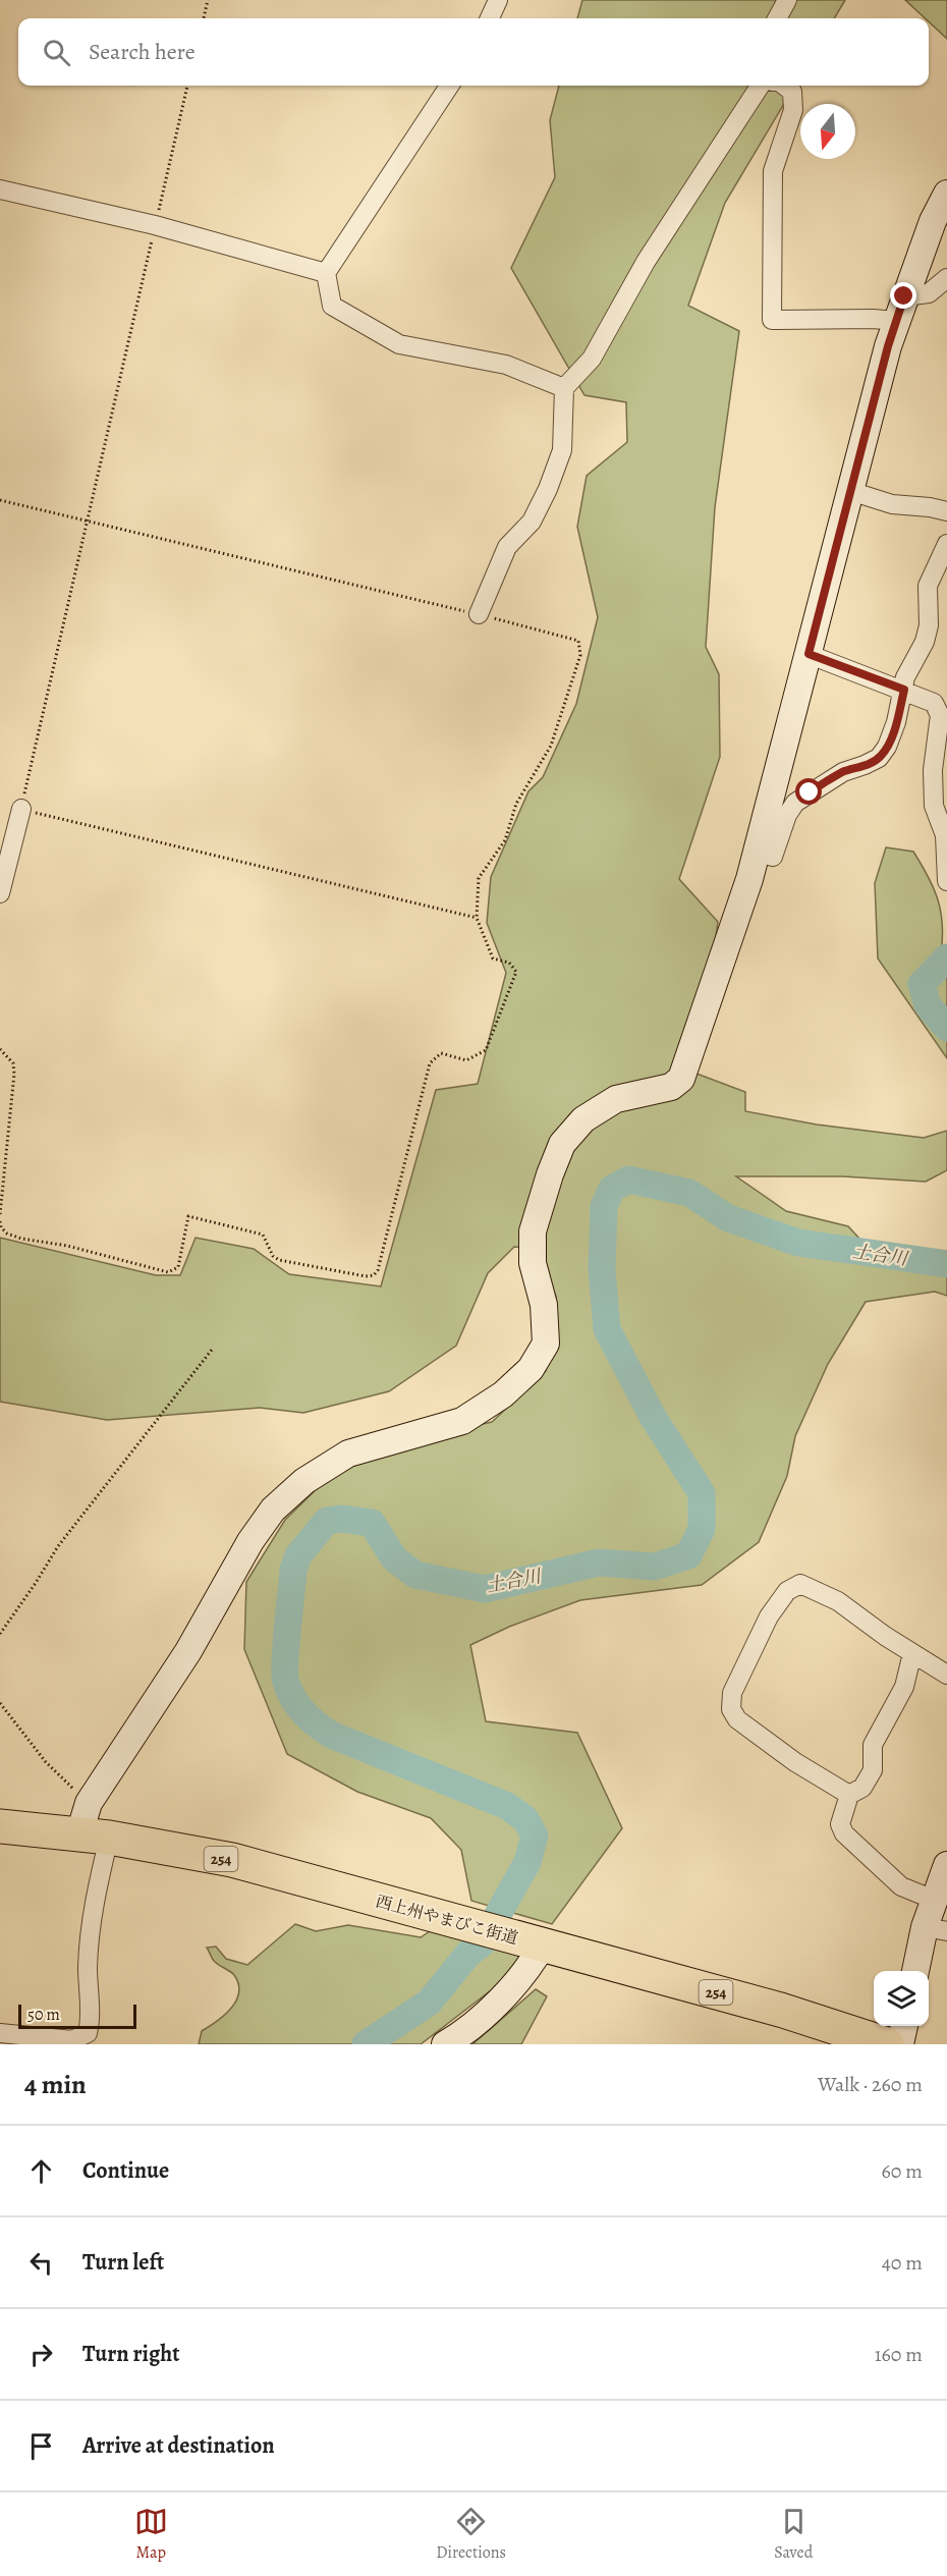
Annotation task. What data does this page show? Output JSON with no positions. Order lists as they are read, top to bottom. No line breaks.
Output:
{"streets":{"highway":["254","西上州やまびこ街道"]},"water":["土合川"],"scale_bar":"50 m","north":"bottom","page":{"search":"Search here","scale":"50 m","heading":["4 min","Walk · 260 m"],"list":[["Continue","60 m"],["Turn left","40 m"],["Turn right","160 m"],"Arrive at destination"],"nav":["Map","Directions","Saved"]}}
